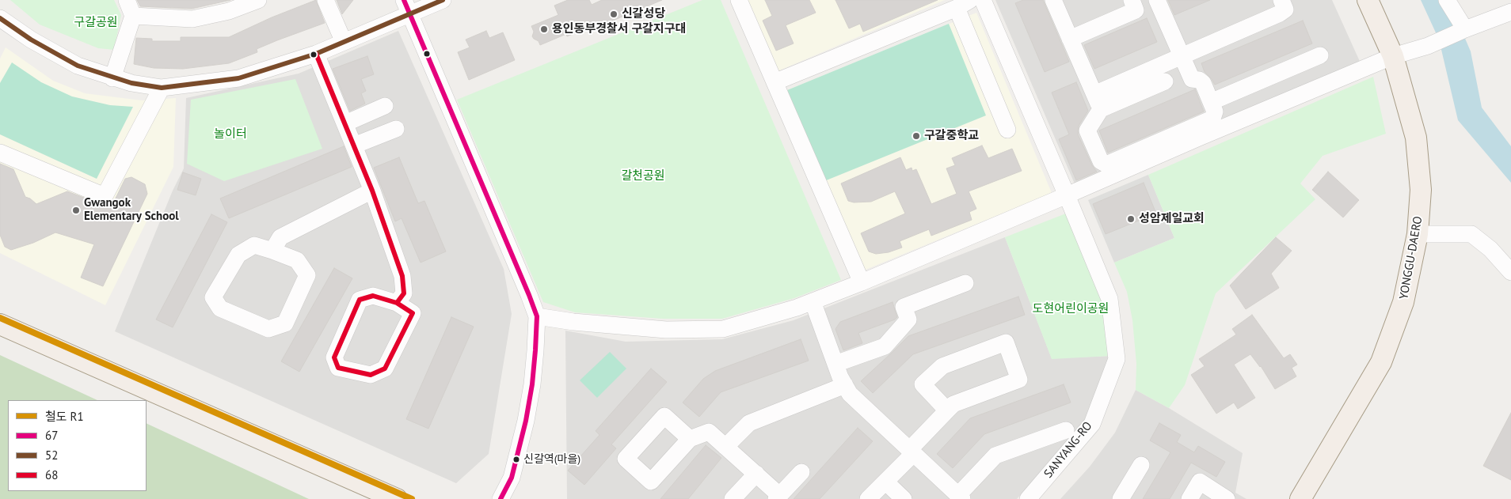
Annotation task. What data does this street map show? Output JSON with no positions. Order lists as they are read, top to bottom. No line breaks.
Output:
{"streets":{"main road":["YONGGU-DAERO"],"street":["SANYANG-RO"]},"parks":["구갈공원","놀이터","갈천공원","도현어린이공원"],"places":["신갈성당","용인동부경찰서 구갈지구대","구갈중학교","Gwangok Elementary School","성암제일교회","신갈역(마을)"],"lines":["transit line 67","transit line 52","transit line 68","rail line R1"],"legend":["철도 R1","67","52","68"]}
